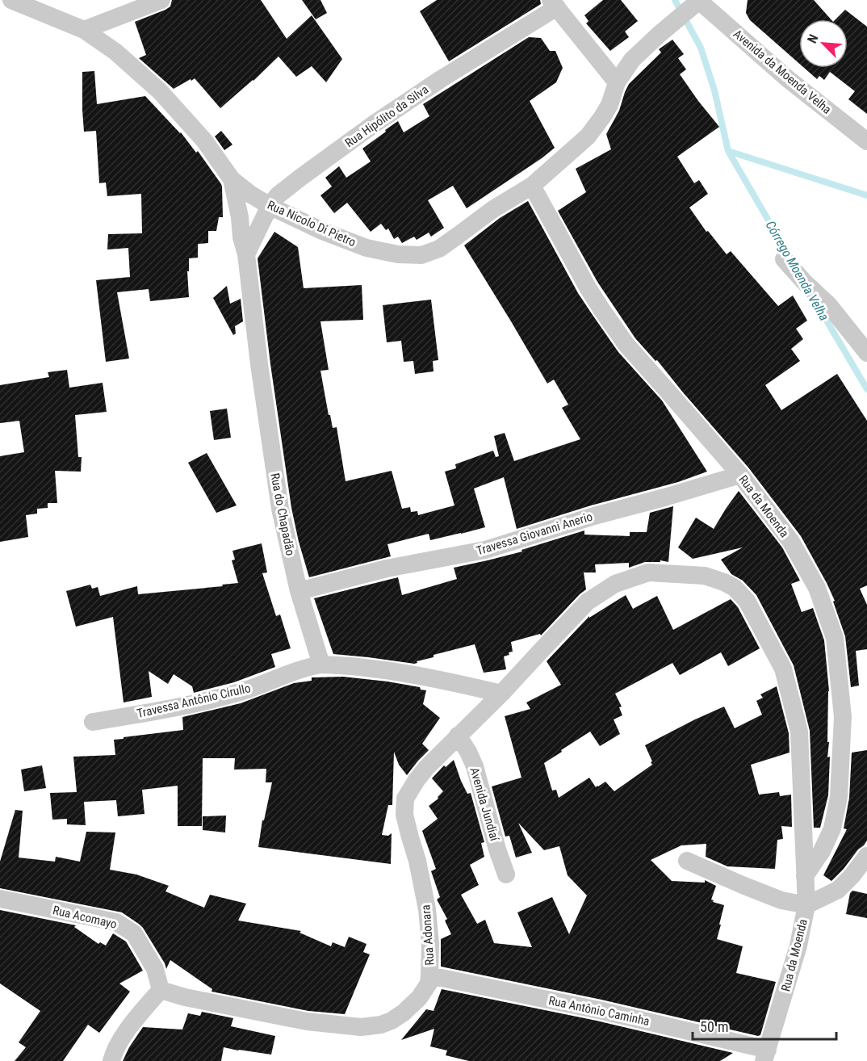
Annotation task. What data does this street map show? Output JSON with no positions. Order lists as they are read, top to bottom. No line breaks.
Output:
{"streets":{"street":["Avenida da Moenda Velha","Rua Hipólito da Silva","Rua Nicolo Di Pietro","Rua da Moenda","Rua do Chapadão","Travessa Giovanni Anerio","Travessa Antônio Cirullo","Avenida Jundiaí","Rua Acomayo","Rua Adonara","Rua Antônio Caminha"]},"crossings":[["Avenida da Moenda Velha","Rua Nicolo Di Pietro"],["Rua Hipólito da Silva","Rua Nicolo Di Pietro"],["Rua Hipólito da Silva","Rua do Chapadão"],["Rua Nicolo Di Pietro","Rua da Moenda"],["Rua Nicolo Di Pietro","Rua do Chapadão"],["Rua da Moenda","Travessa Giovanni Anerio"],["Rua da Moenda","Rua Adonara"],["Rua da Moenda","Rua Antônio Caminha"],["Rua do Chapadão","Travessa Giovanni Anerio"],["Rua do Chapadão","Travessa Antônio Cirullo"],["Avenida Jundiaí","Rua Adonara"],["Rua Acomayo","Rua Adonara"],["Rua Adonara","Rua Antônio Caminha"]],"water":["Córrego Moenda Velha"],"scale_bar":"50 m","north":"top left"}
